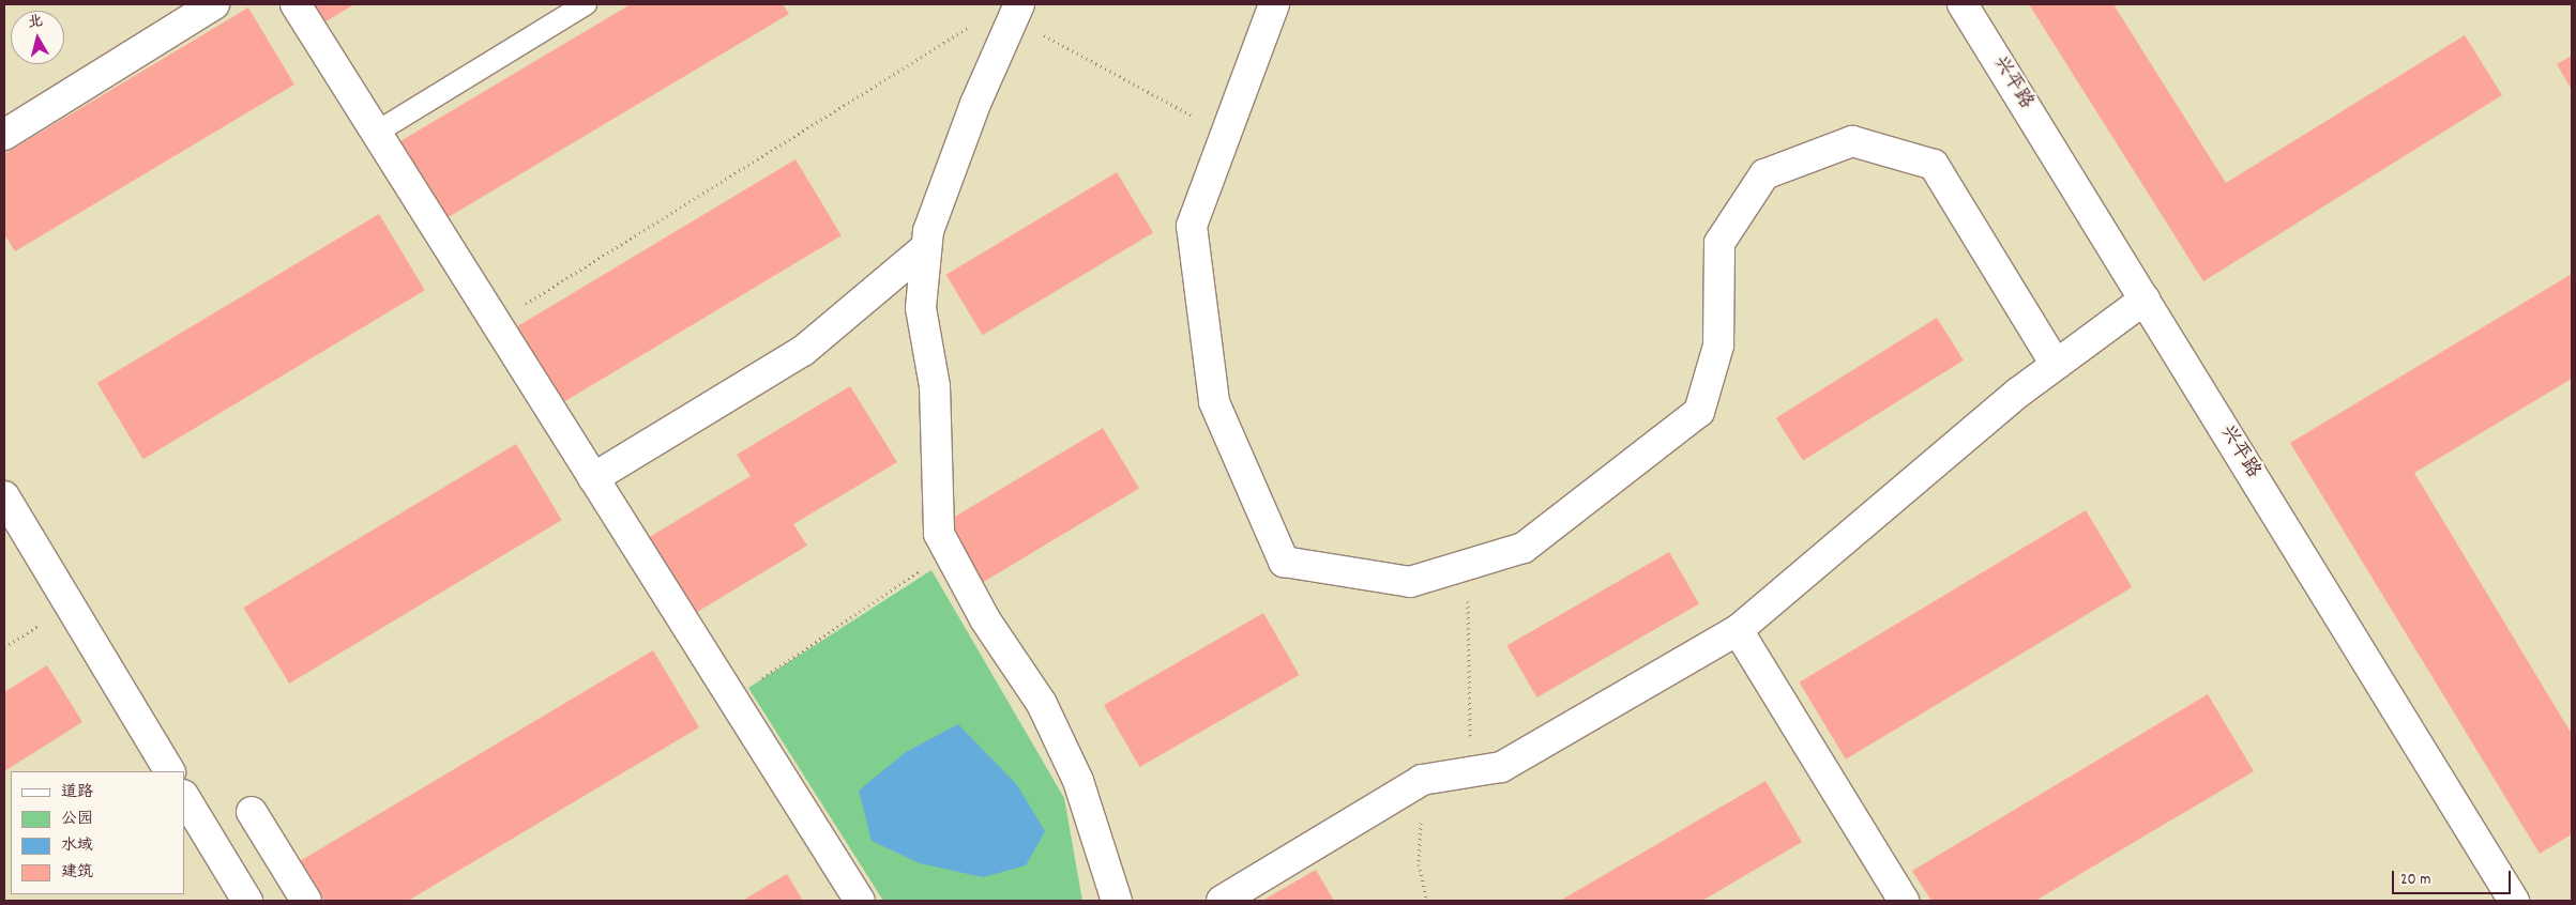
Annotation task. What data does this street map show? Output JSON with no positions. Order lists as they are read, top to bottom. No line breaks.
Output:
{"streets":{"street":["兴平路"]},"legend":["道路","公园","水域","建筑"],"scale_bar":"20 m","north":"top"}
